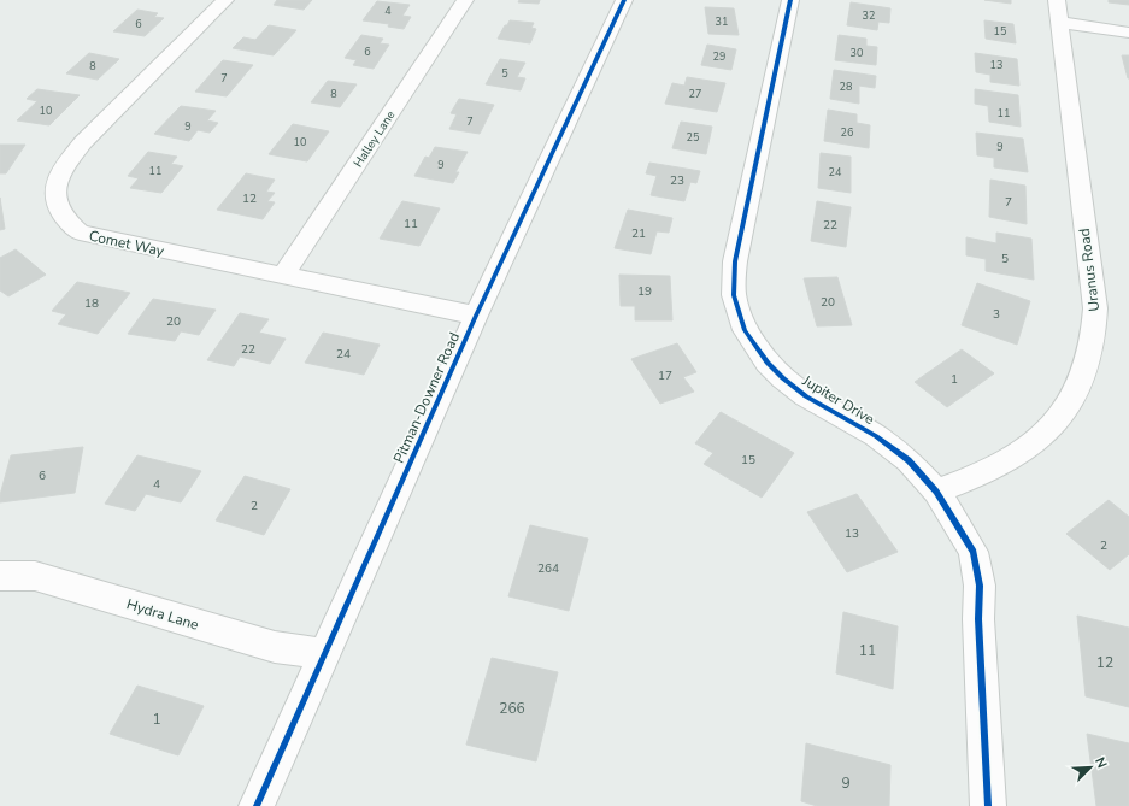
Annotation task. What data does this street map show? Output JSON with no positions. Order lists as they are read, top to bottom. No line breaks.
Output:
{"streets":{"street":["Halley Lane","Comet Way","Uranus Road","Pitman-Downer Road","Jupiter Drive","Hydra Lane"]},"crossings":[["Halley Lane","Comet Way"],["Comet Way","Pitman-Downer Road"],["Uranus Road","Jupiter Drive"],["Pitman-Downer Road","Hydra Lane"]],"house_numbers":["4","32","31","6","15","6","30","29","13","8","5","7","28","8","27","10","11","7","9","26","25","10","9","9","11","24","23","12","7","11","22","21","5","19","20","18","3","20","22","24","17","1","15","6","4","2","13","2","264","11","12","266","1","9"],"north":"top right"}
